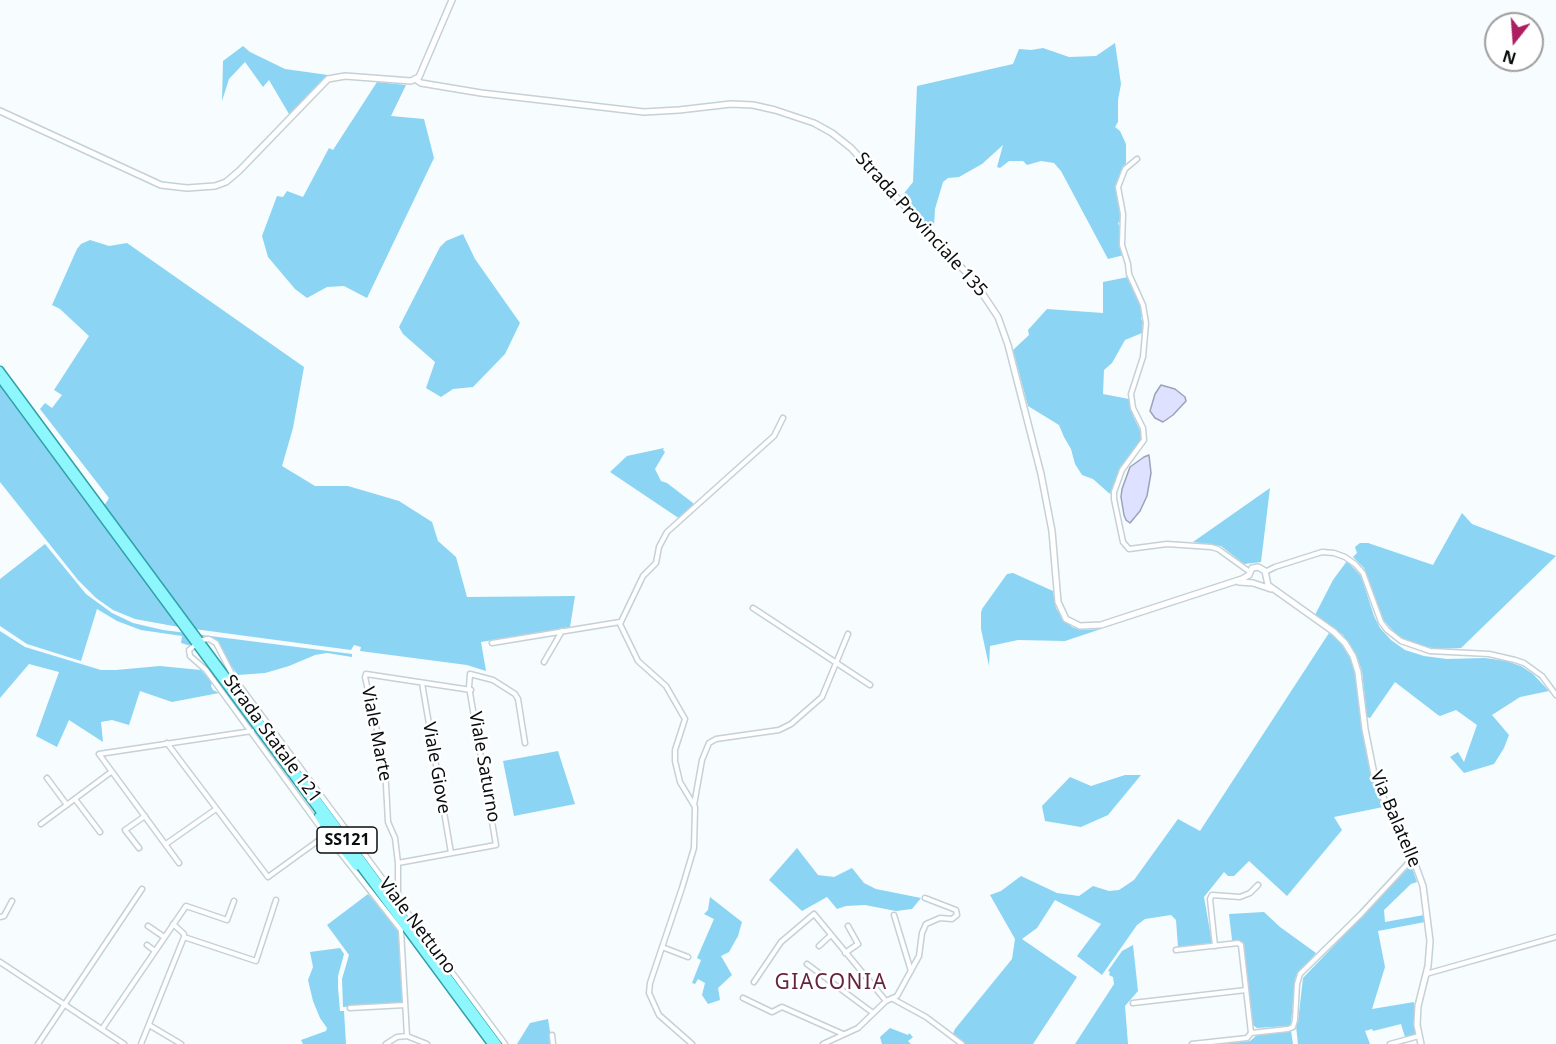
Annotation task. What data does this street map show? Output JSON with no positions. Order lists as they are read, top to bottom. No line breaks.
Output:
{"streets":{"main road":["Strada Statale 121","SS121"],"street":["Strada Provinciale 135","Viale Marte","Viale Saturno","Viale Giove","Via Balatelle","Viale Nettuno"]},"crossings":[["Viale Marte","Viale Giove"],["Viale Marte","Viale Nettuno"],["Strada Statale 121","Viale Nettuno"],["Viale Saturno","Viale Giove"]],"districts":["GIACONIA"],"north":"bottom"}
